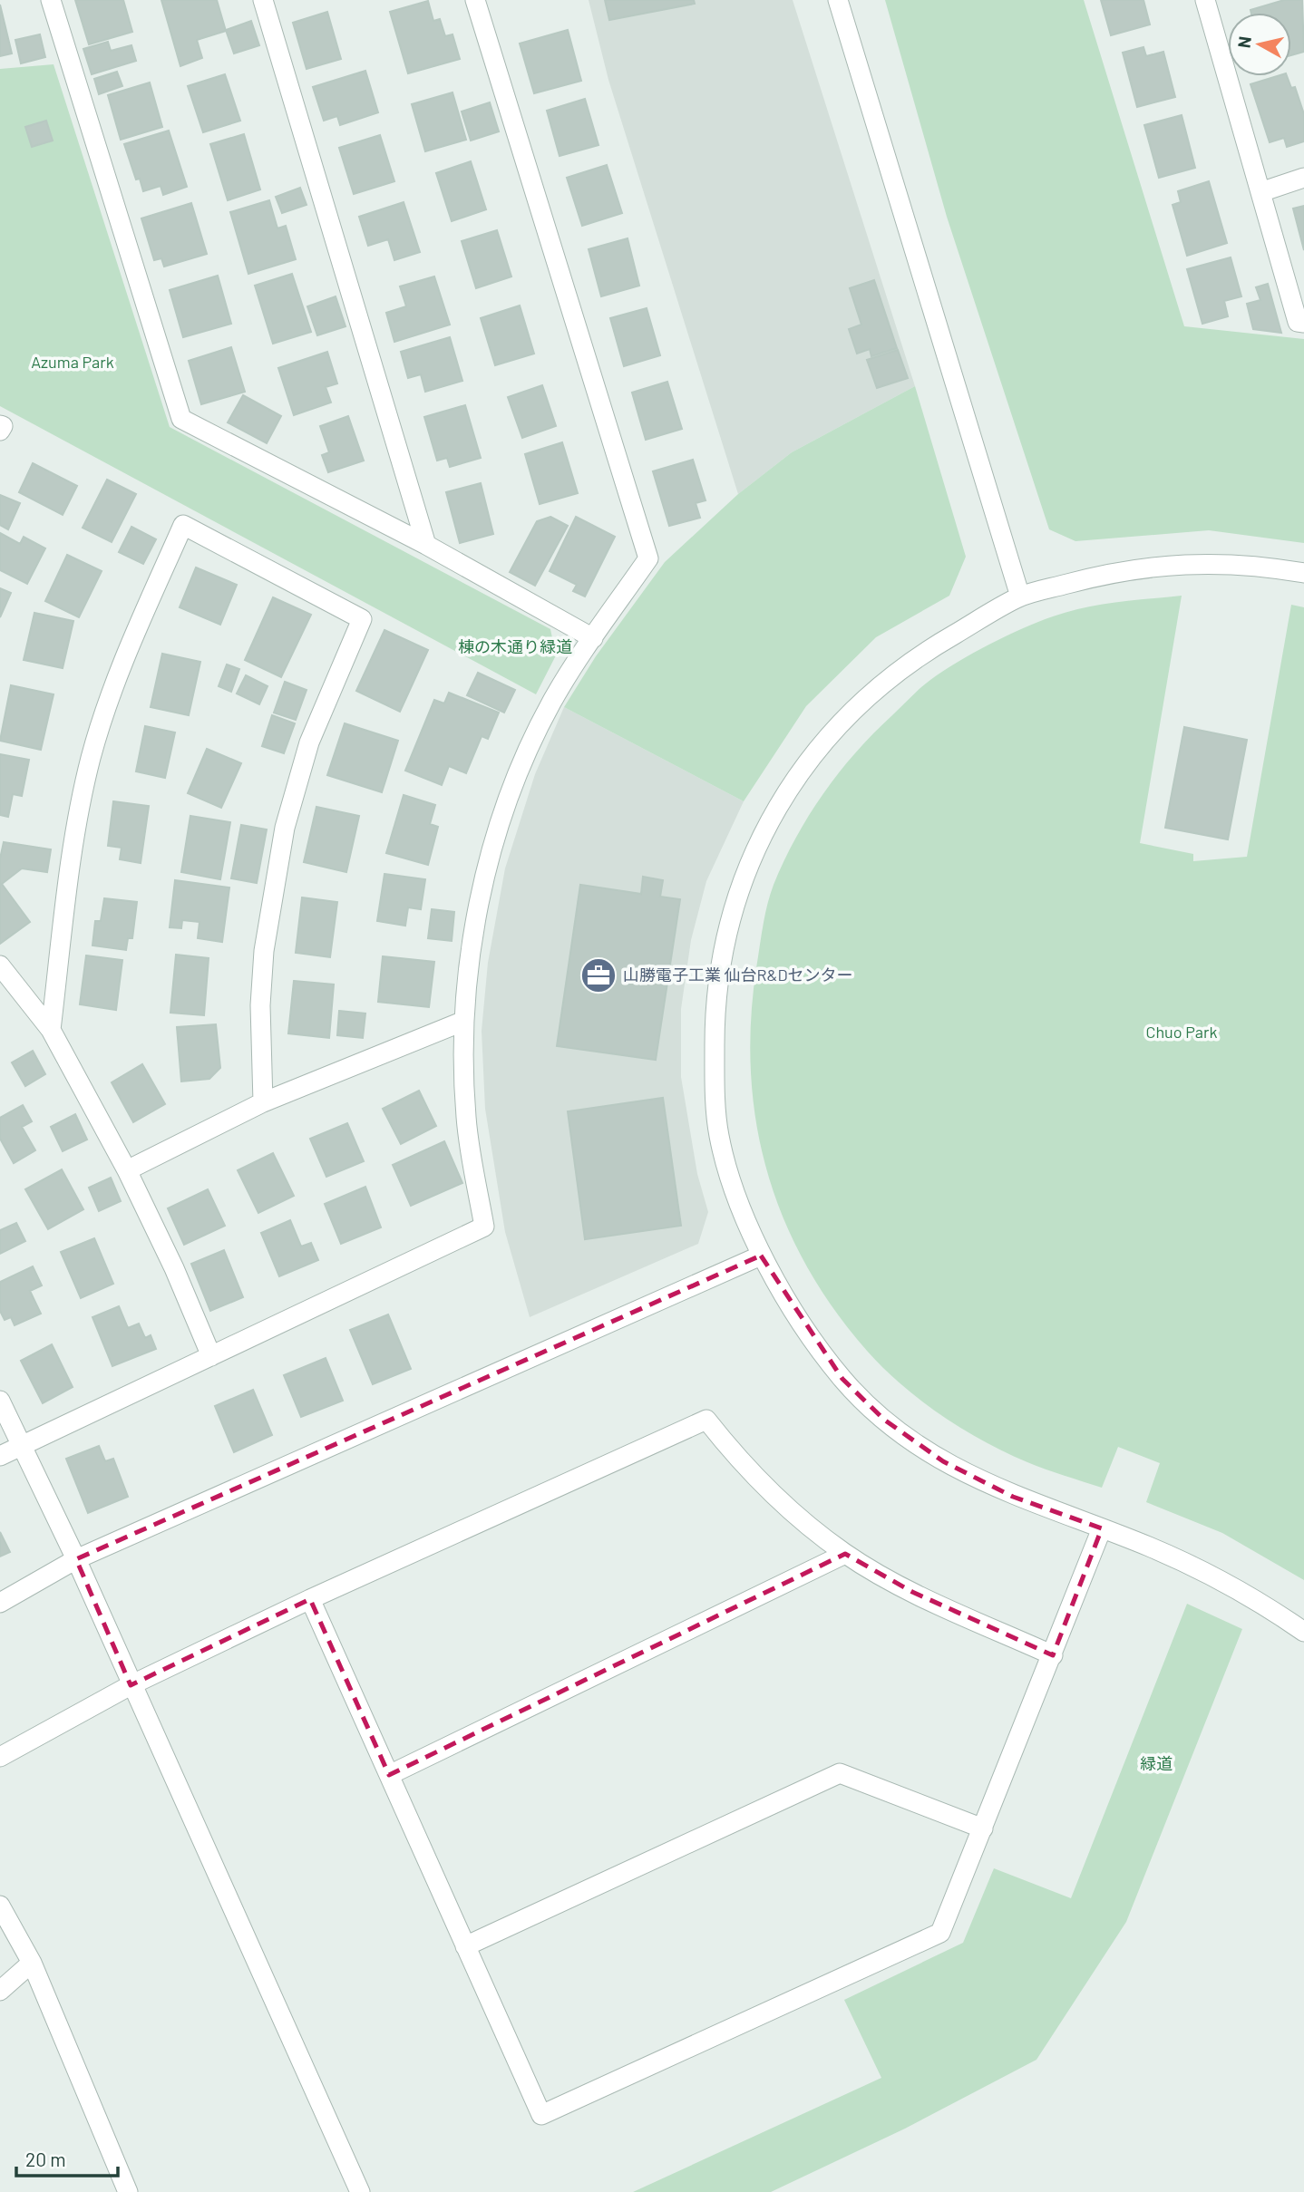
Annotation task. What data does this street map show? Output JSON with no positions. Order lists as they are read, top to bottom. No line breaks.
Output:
{"parks":["Azuma Park","棟の木通り緑道","Chuo Park","緑道"],"places":{"office":["山勝電子工業 仙台R&Dセンター"]},"scale_bar":"20 m","north":"left"}
